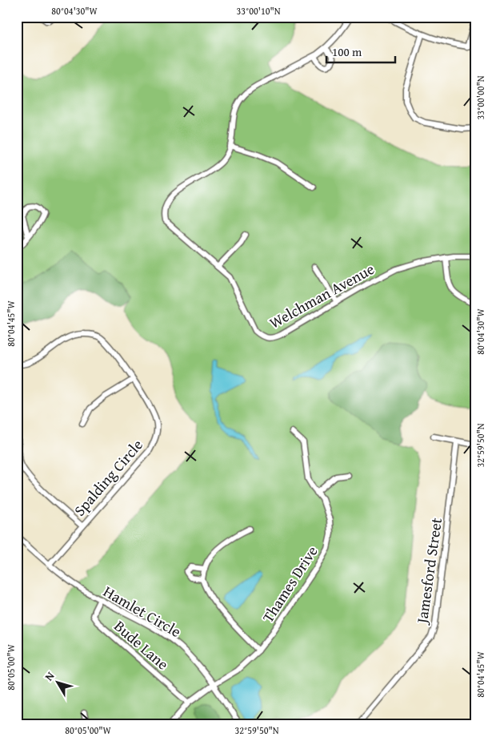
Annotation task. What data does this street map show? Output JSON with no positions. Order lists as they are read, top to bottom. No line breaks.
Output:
{"streets":{"street":["Welchman Avenue","Spalding Circle","Jamesford Street","Thames Drive","Hamlet Circle","Bude Lane"]},"crossings":[["Spalding Circle","Hamlet Circle"],["Thames Drive","Hamlet Circle"],["Thames Drive","Bude Lane"],["Hamlet Circle","Bude Lane"]],"scale_bar":"100 m","north":"top left","coordinates":["80°04'30\"W","33°00'10\"N","33°00'00\"N","80°04'45\"W","32°59'50\"N","80°05'00\"W"]}
